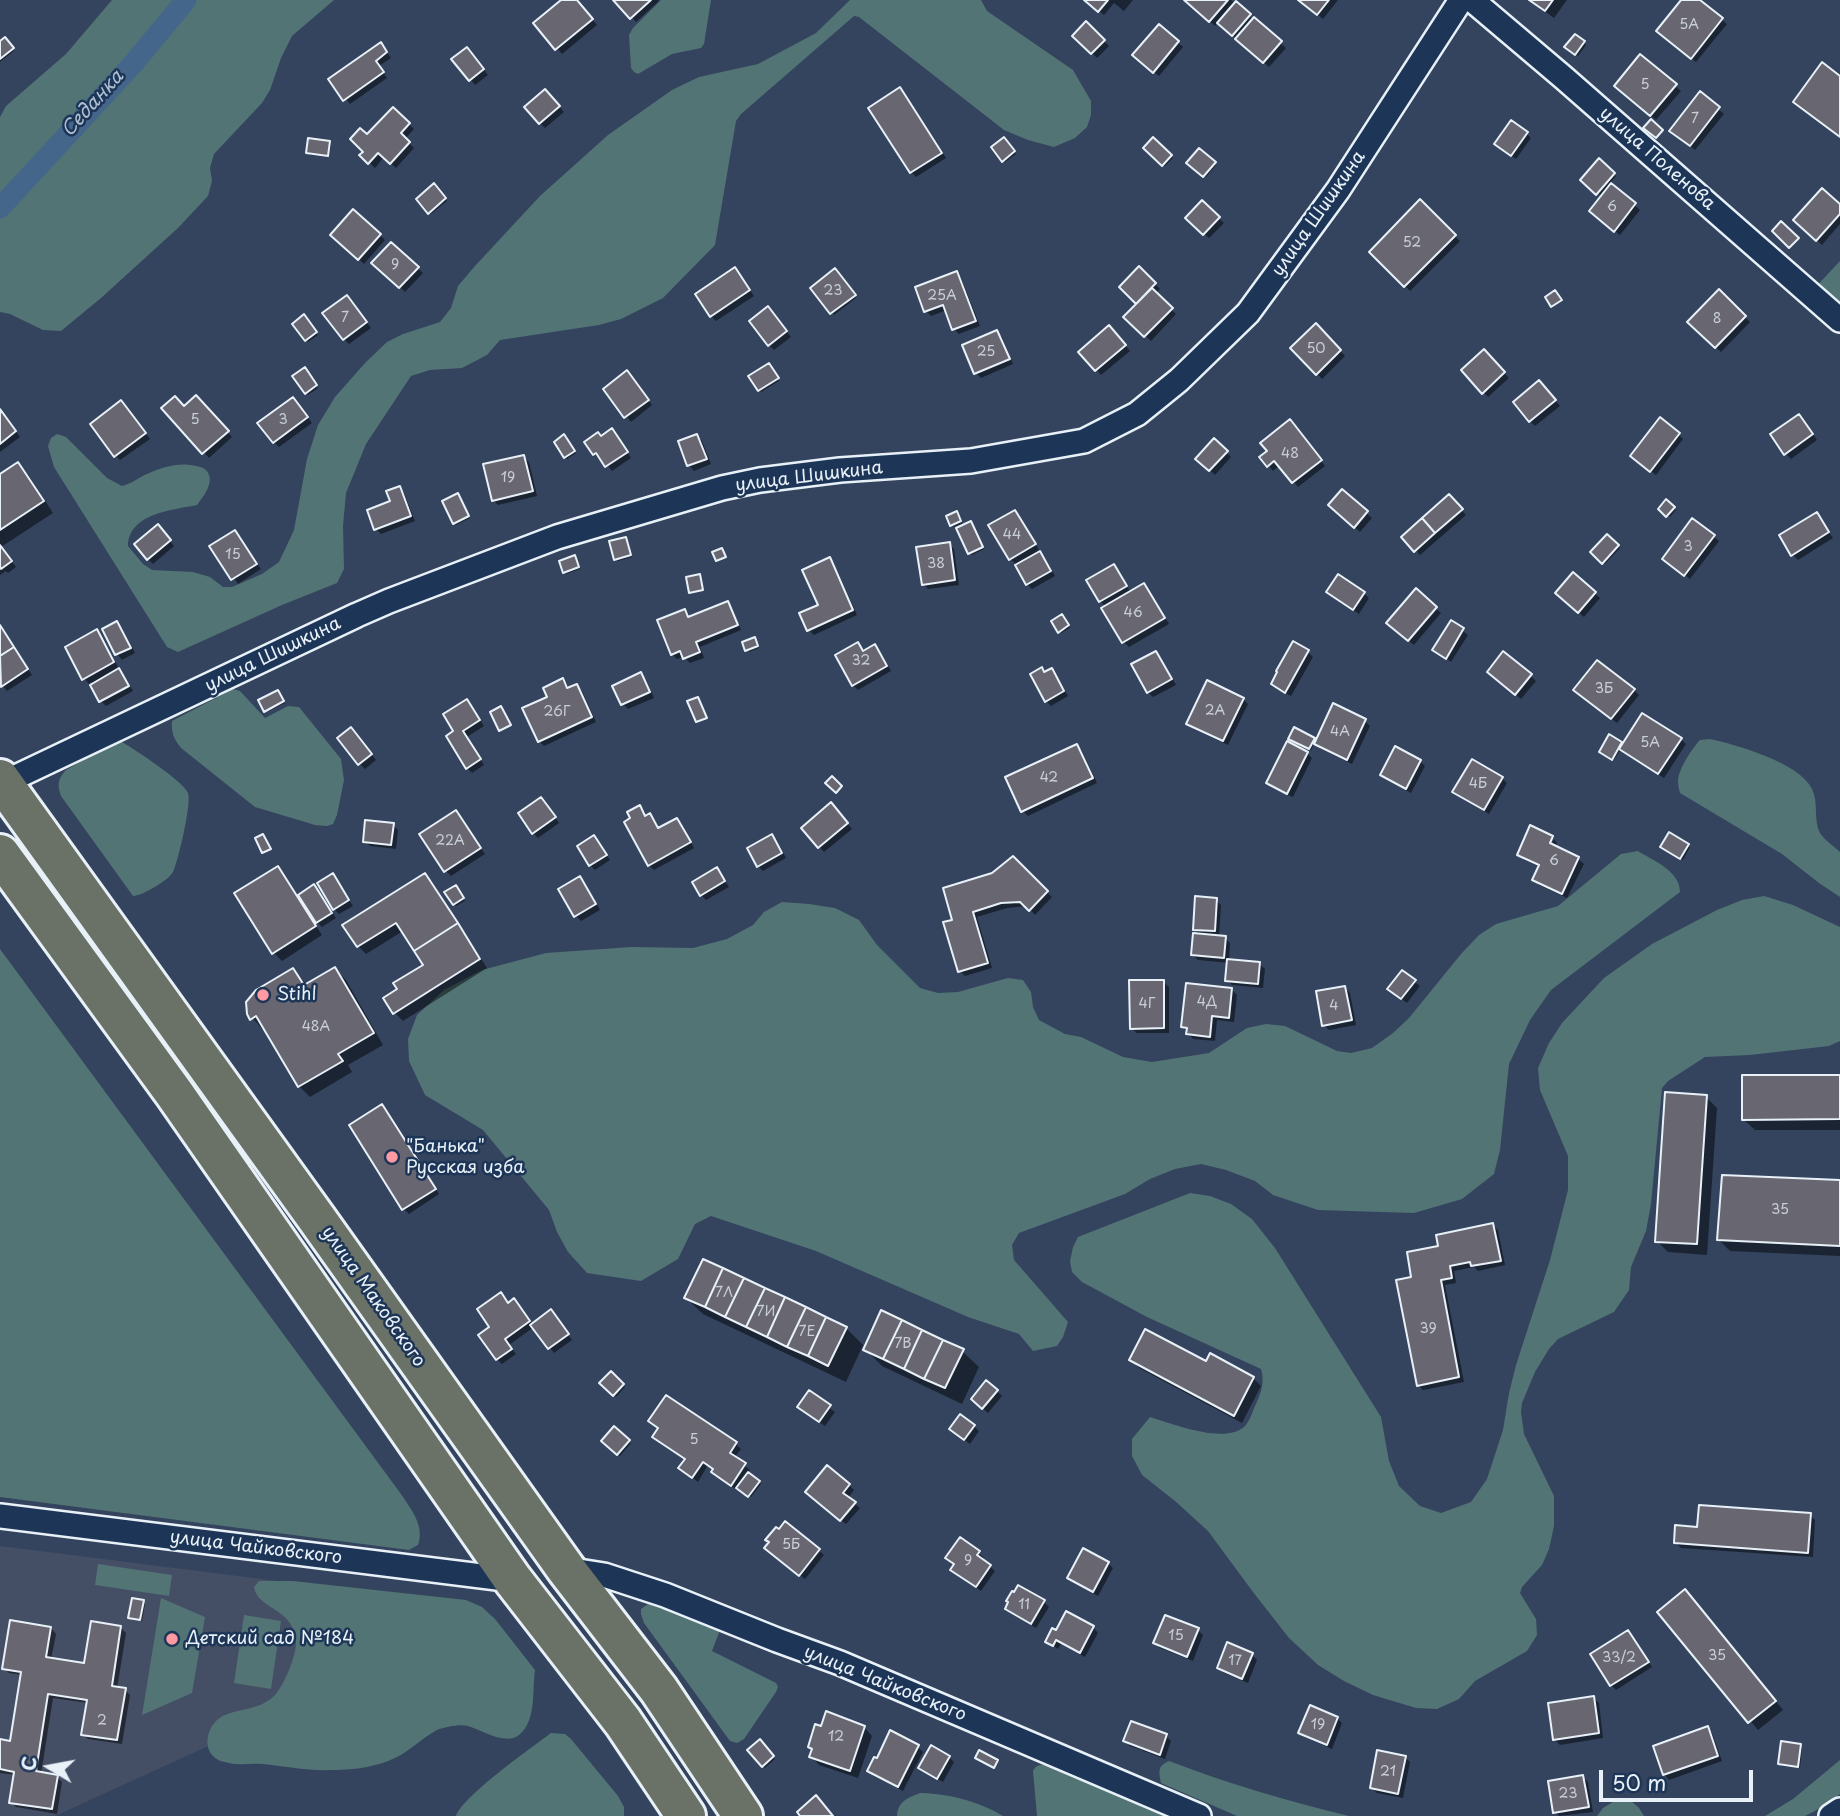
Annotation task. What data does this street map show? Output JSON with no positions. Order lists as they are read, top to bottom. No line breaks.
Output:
{"streets":{"highway":["улица Маковского"],"street":["улица Поленова","улица Шишкина","улица Чайковского"]},"crossings":[["улица Шишкина","улица Маковского"],["улица Маковского","улица Чайковского"]],"water":["Седанка"],"places":["Stihl","\"Банька\" Русская изба","Детский сад №184"],"house_numbers":["5А","5","7","6","52","9","23","25А","7","8","50","25","5","3","48","19","44","3","15","38","46","32","3Б","2А","26Г","4А","5А","42","4Б","22А","6","4Д","4Г","4","48А","35","7Л","7И","39","7Е","7В","5","5Б","9","11","15","35","33/2","17","2","19","12","21","23"],"scale_bar":"50 m","north":"left"}
